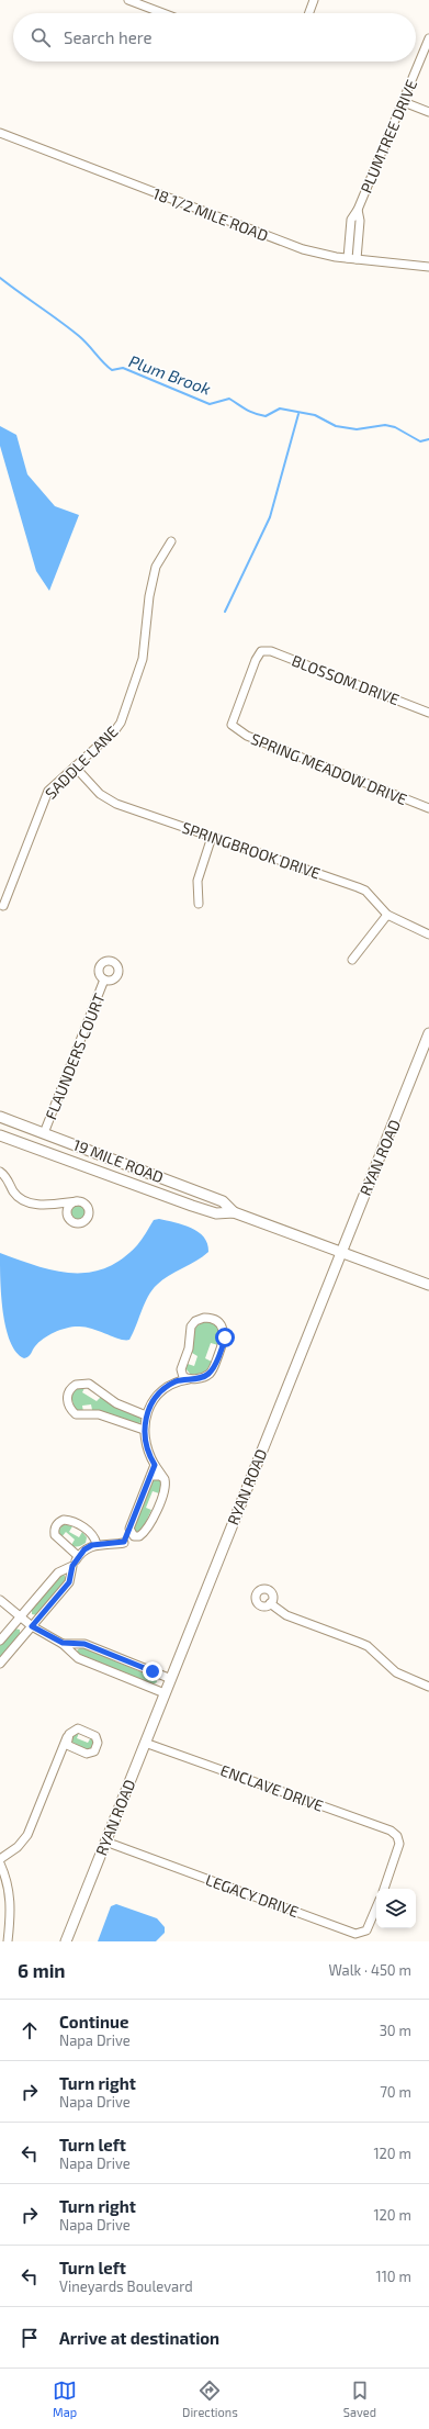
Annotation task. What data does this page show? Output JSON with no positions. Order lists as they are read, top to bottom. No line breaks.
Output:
{"streets":{"main road":["RYAN ROAD","19 MILE ROAD"],"street":["PLUMTREE DRIVE","18 1/2 MILE ROAD","BLOSSOM DRIVE","SADDLE LANE","SPRING MEADOW DRIVE","SPRINGBROOK DRIVE","FLAUNDERS COURT","ENCLAVE DRIVE","LEGACY DRIVE"]},"crossings":[["PLUMTREE DRIVE","18 1/2 MILE ROAD"],["BLOSSOM DRIVE","SPRING MEADOW DRIVE"],["SADDLE LANE","SPRINGBROOK DRIVE"],["FLAUNDERS COURT","19 MILE ROAD"],["RYAN ROAD","19 MILE ROAD"],["RYAN ROAD","ENCLAVE DRIVE"],["RYAN ROAD","LEGACY DRIVE"]],"water":["Plum Brook"],"page":{"search":"Search here","heading":["6 min","Walk · 450 m"],"list":[["Continue","Napa Drive","30 m"],["Turn right","Napa Drive","70 m"],["Turn left","Napa Drive","120 m"],["Turn right","Napa Drive","120 m"],["Turn left","Vineyards Boulevard","110 m"],"Arrive at destination"],"nav":["Map","Directions","Saved"]}}
